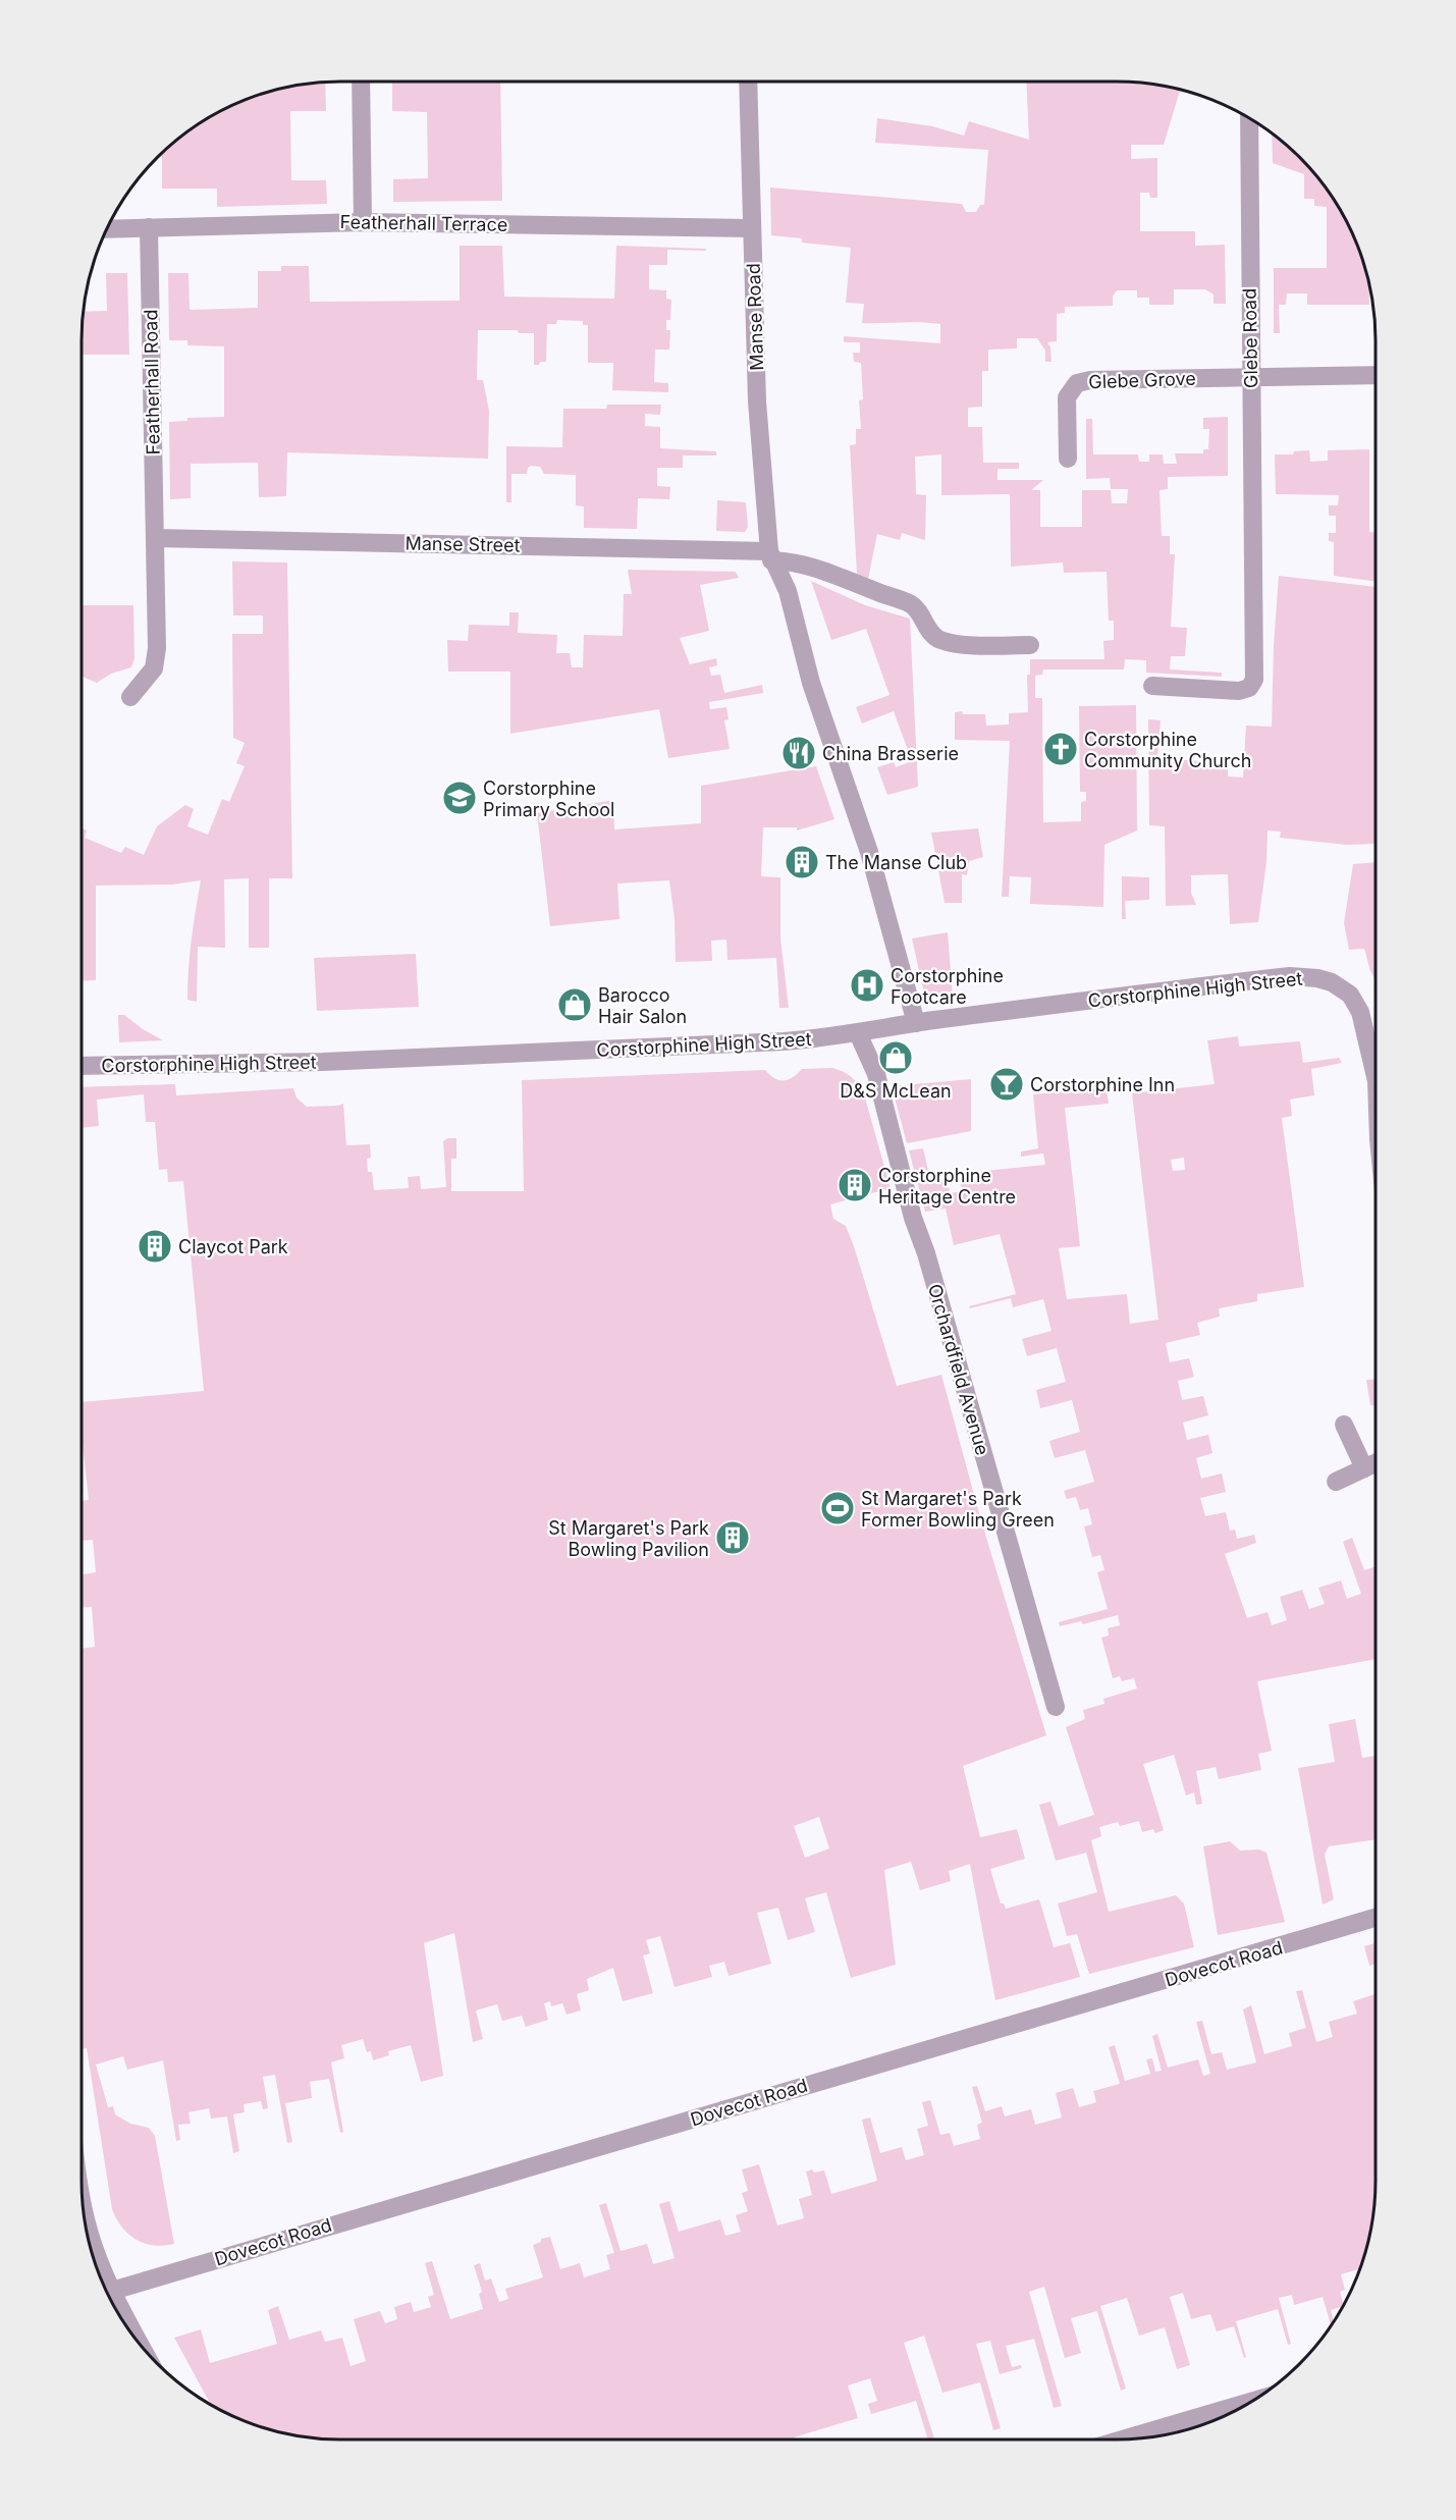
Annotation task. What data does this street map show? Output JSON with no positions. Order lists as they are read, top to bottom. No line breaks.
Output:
{"streets":{"street":["Featherhall Terrace","Manse Road","Glebe Road","Glebe Grove","Featherhall Road","Manse Street","Corstorphine High Street","Orchardfield Avenue","Dovecot Road"]},"crossings":[["Featherhall Terrace","Manse Road"],["Featherhall Terrace","Featherhall Road"],["Manse Road","Manse Street"],["Manse Road","Corstorphine High Street"],["Glebe Road","Glebe Grove"],["Featherhall Road","Manse Street"],["Corstorphine High Street","Orchardfield Avenue"]],"places":{"church":["Corstorphine Community Church"],"restaurant":["China Brasserie"],"school or university":["Corstorphine Primary School"],"building":["The Manse Club","Corstorphine Heritage Centre","Claycot Park","St Margaret's Park Bowling Pavilion"],"hospital":["Corstorphine Footcare"],"shop":["Barocco Hair Salon","D&S McLean"],"bar":["Corstorphine Inn"],"sports":["St Margaret's Park Former Bowling Green"]}}
